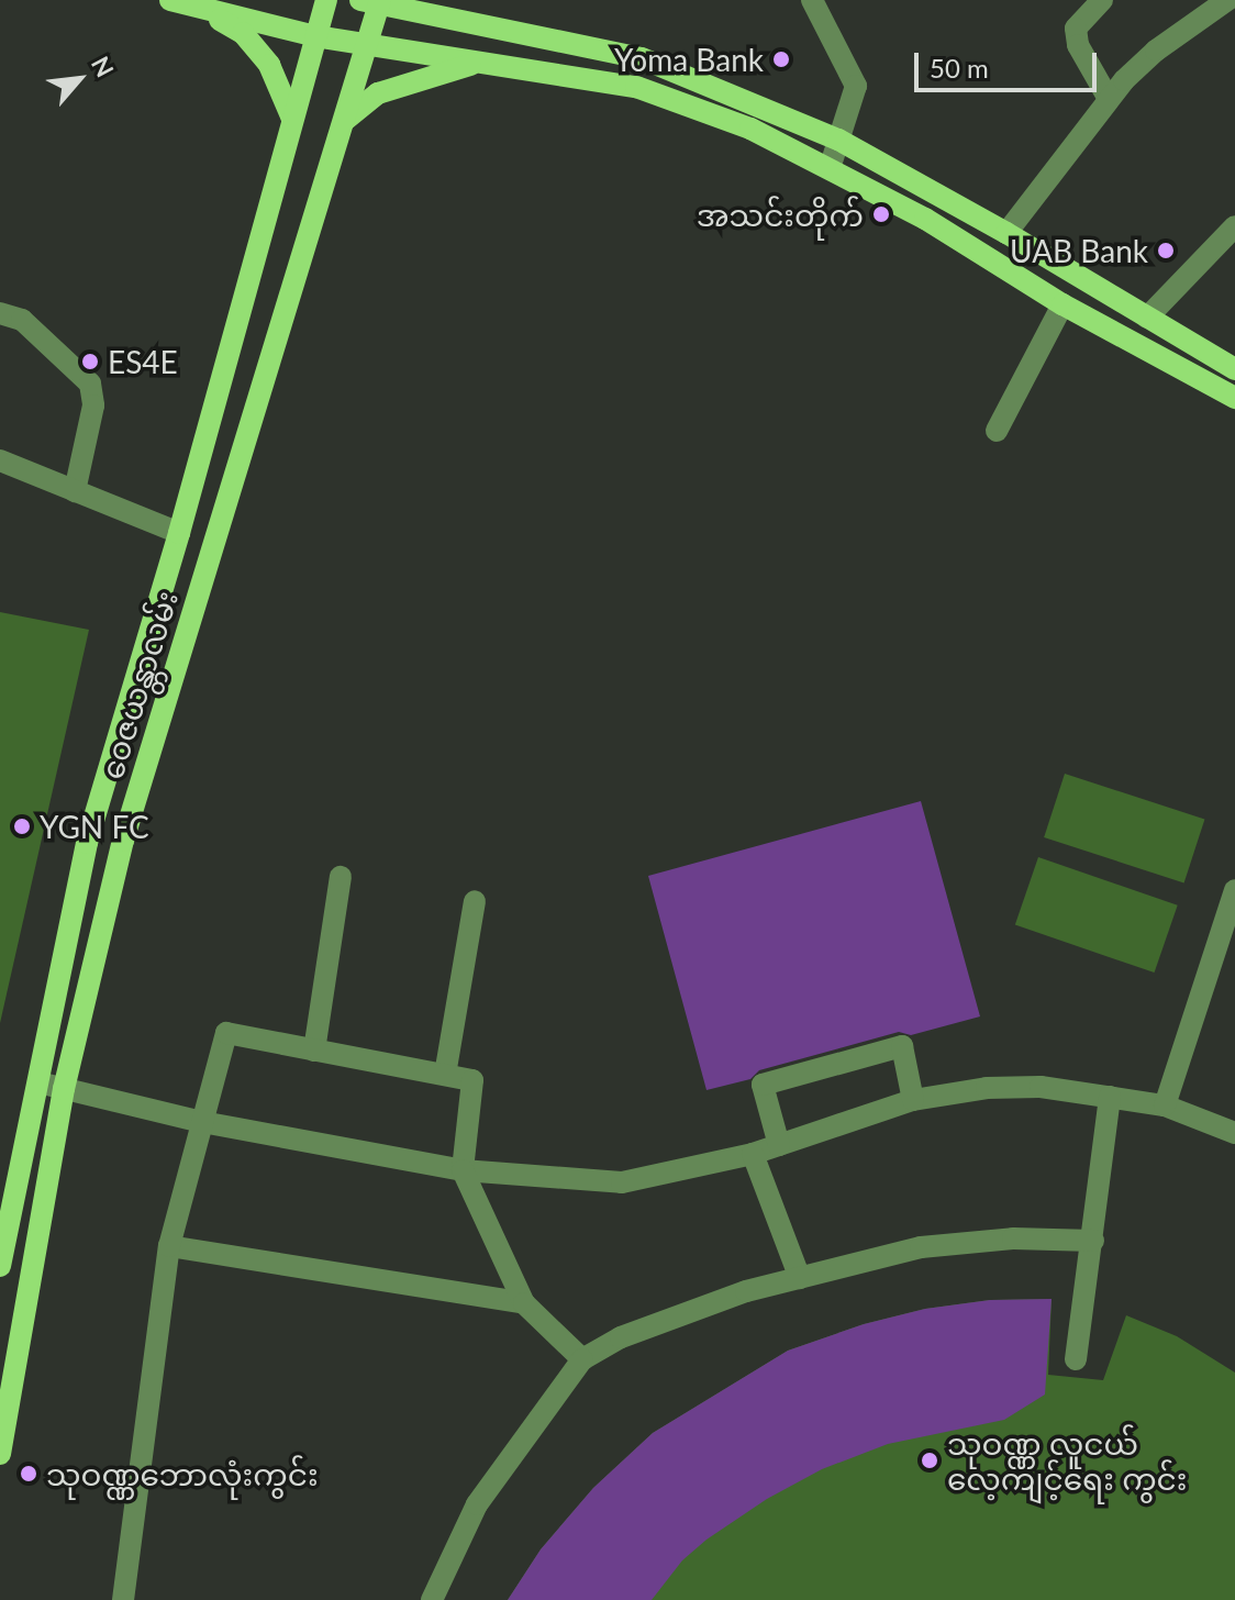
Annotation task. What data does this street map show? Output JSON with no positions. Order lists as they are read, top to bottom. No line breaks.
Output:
{"streets":{"main road":["ဝေဇယန္တာလမ်း"]},"places":["Yoma Bank","အသင်းတိုက်","UAB Bank","ES4E","YGN FC","သုဝဏ္ဏ လူငယ် လေ့ကျင့်ရေး ကွင်း","သုဝဏ္ဏဘောလုံးကွင်း"],"scale_bar":"50 m","north":"top right"}
